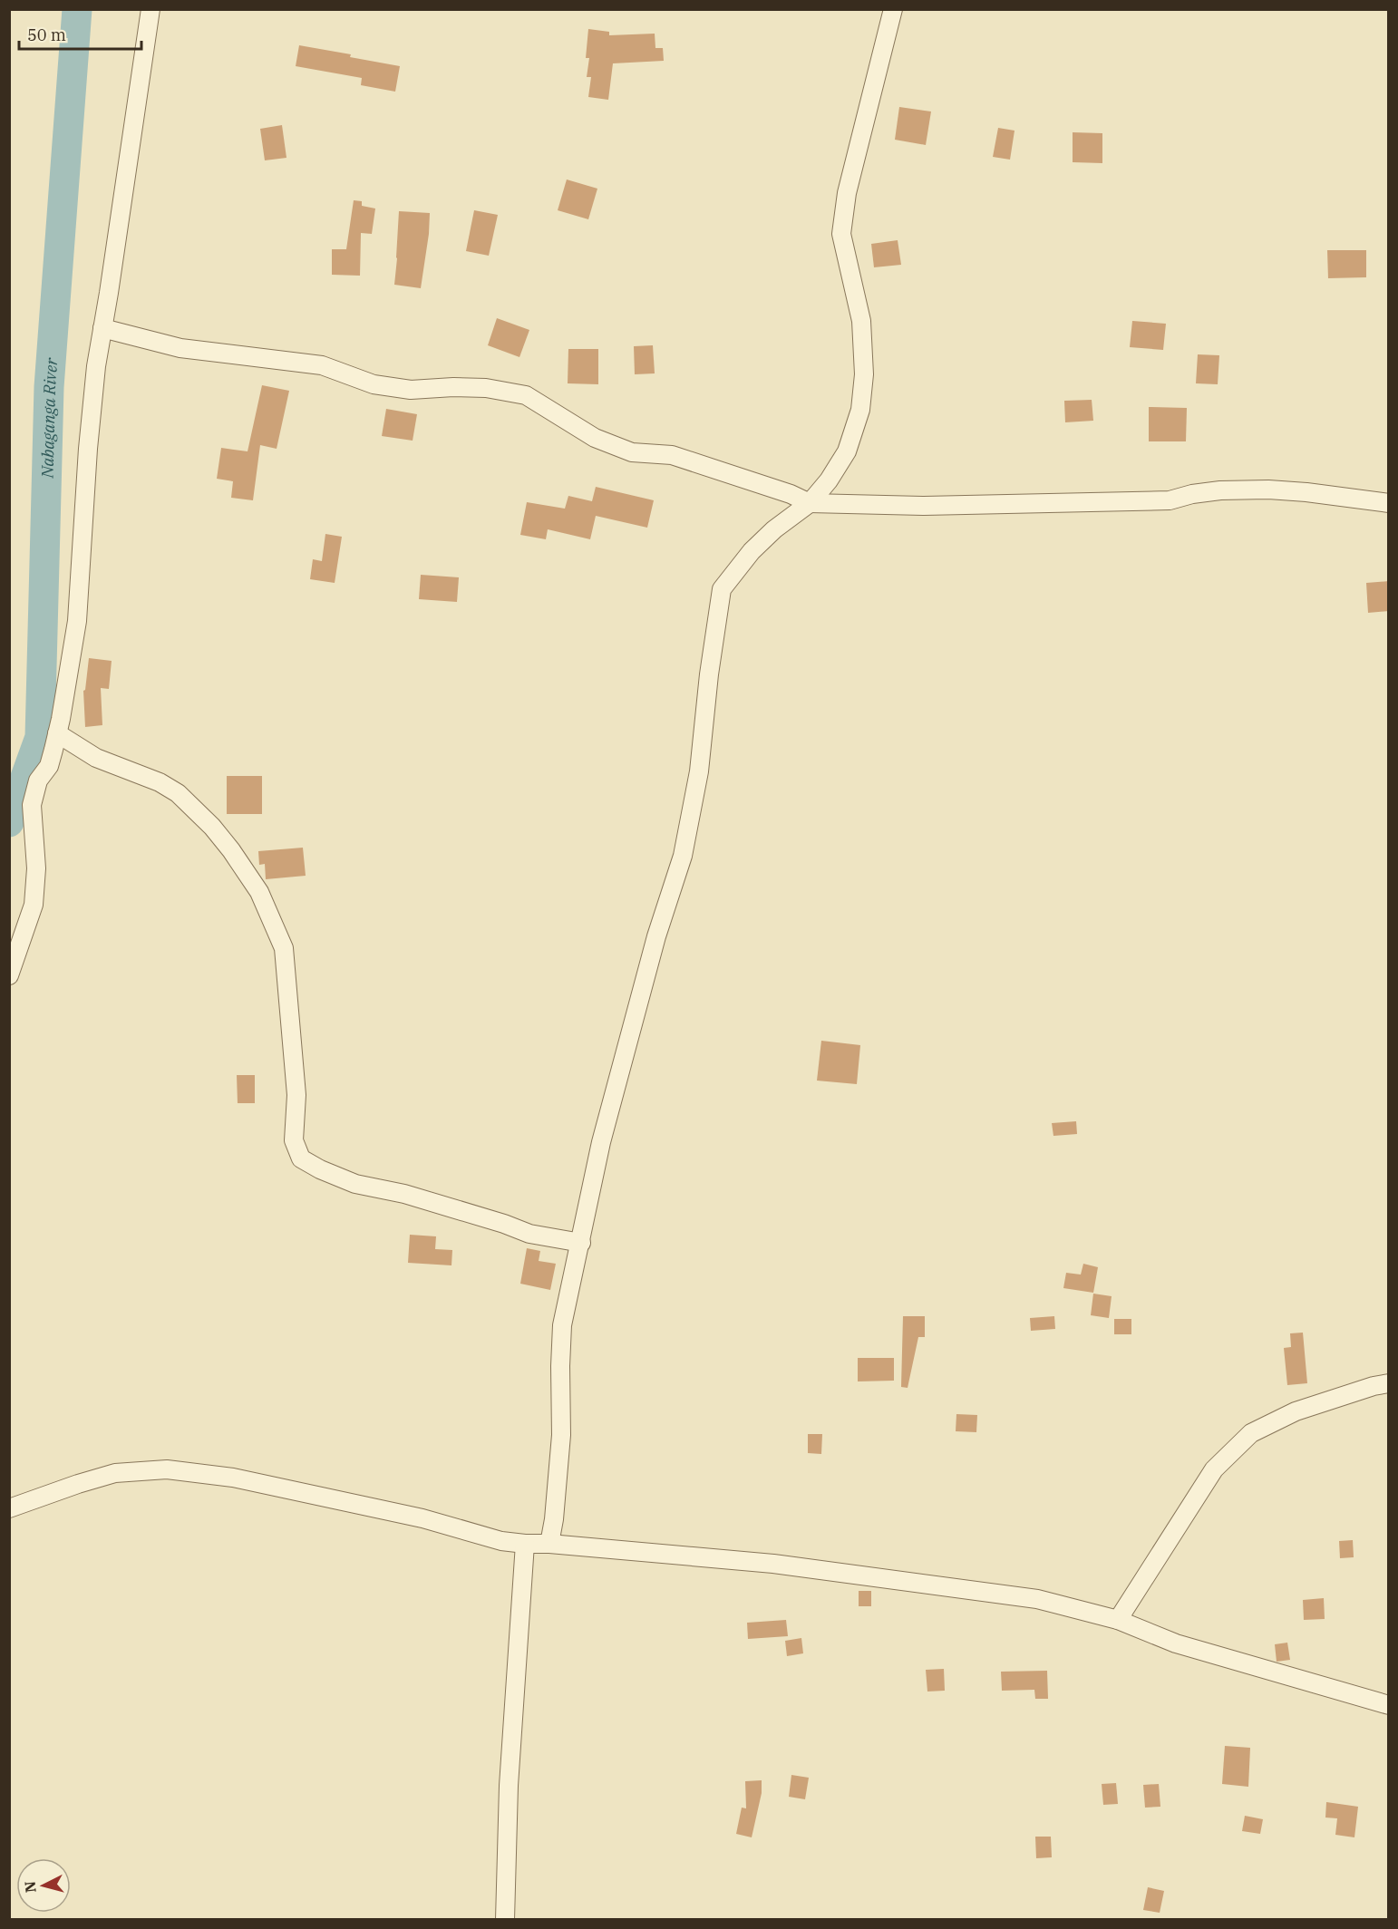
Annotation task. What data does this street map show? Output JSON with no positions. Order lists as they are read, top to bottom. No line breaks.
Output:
{"water":["Nabaganga River"],"scale_bar":"50 m","north":"left"}
